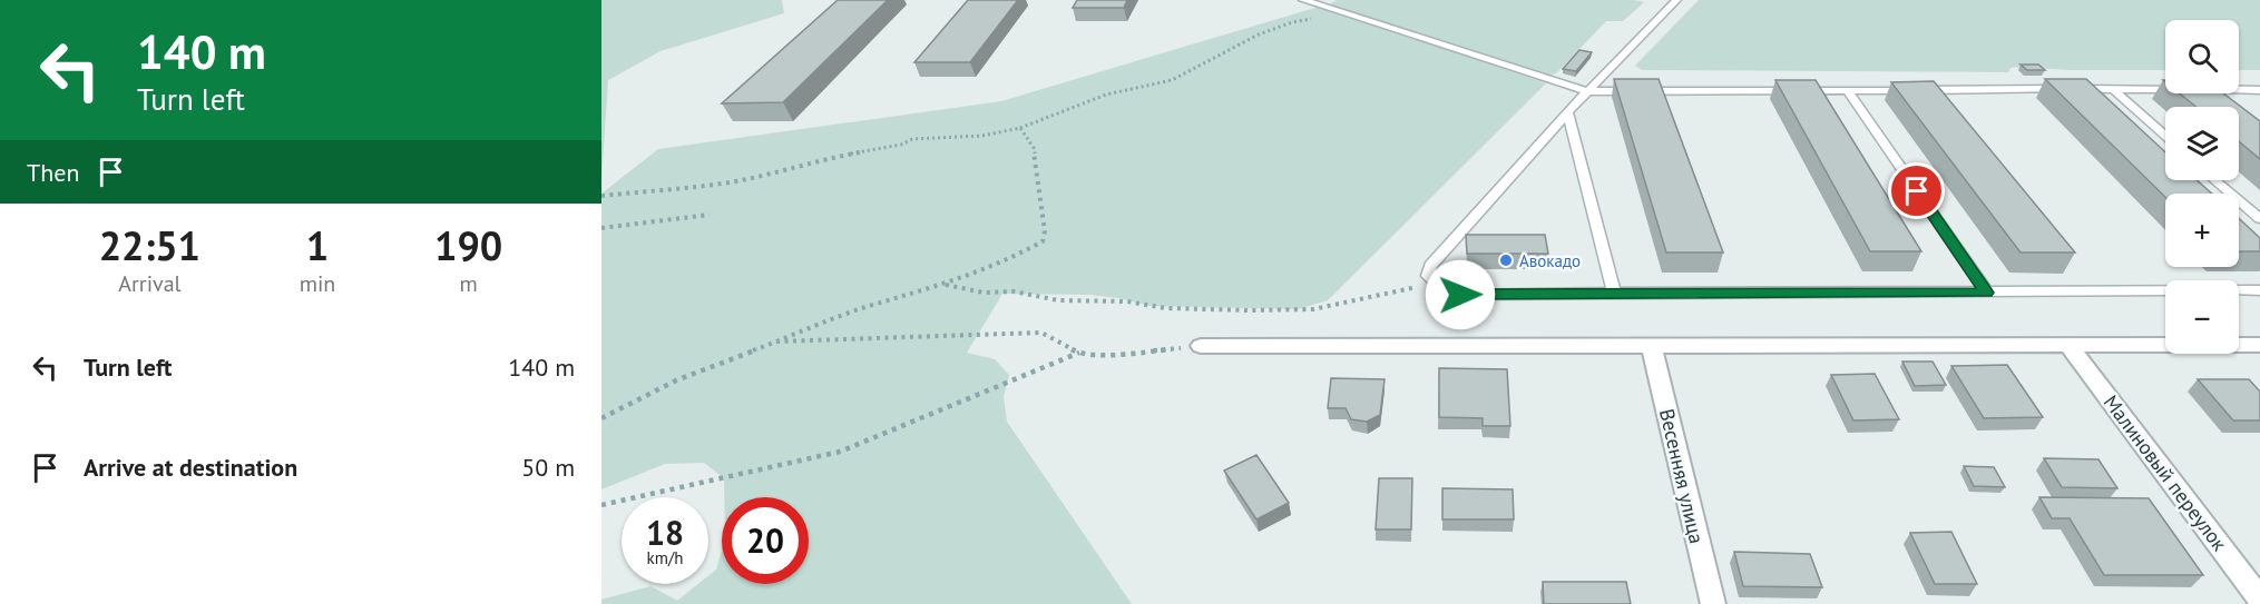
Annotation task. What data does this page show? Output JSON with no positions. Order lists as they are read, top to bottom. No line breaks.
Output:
{"streets":{"street":["Малиновый переулок","Весенняя улица"]},"places":["Авокадо"],"page":{"turn":["140 m","Turn left"],"map_buttons":["+","−"],"then":"Then","eta":["22:51","Arrival","1","min","190","m"],"list":[{"name":"Turn left","value":"140 m"},{"name":"Arrive at destination","value":"50 m"}],"speed":"18 km/h","limit":"20"}}
